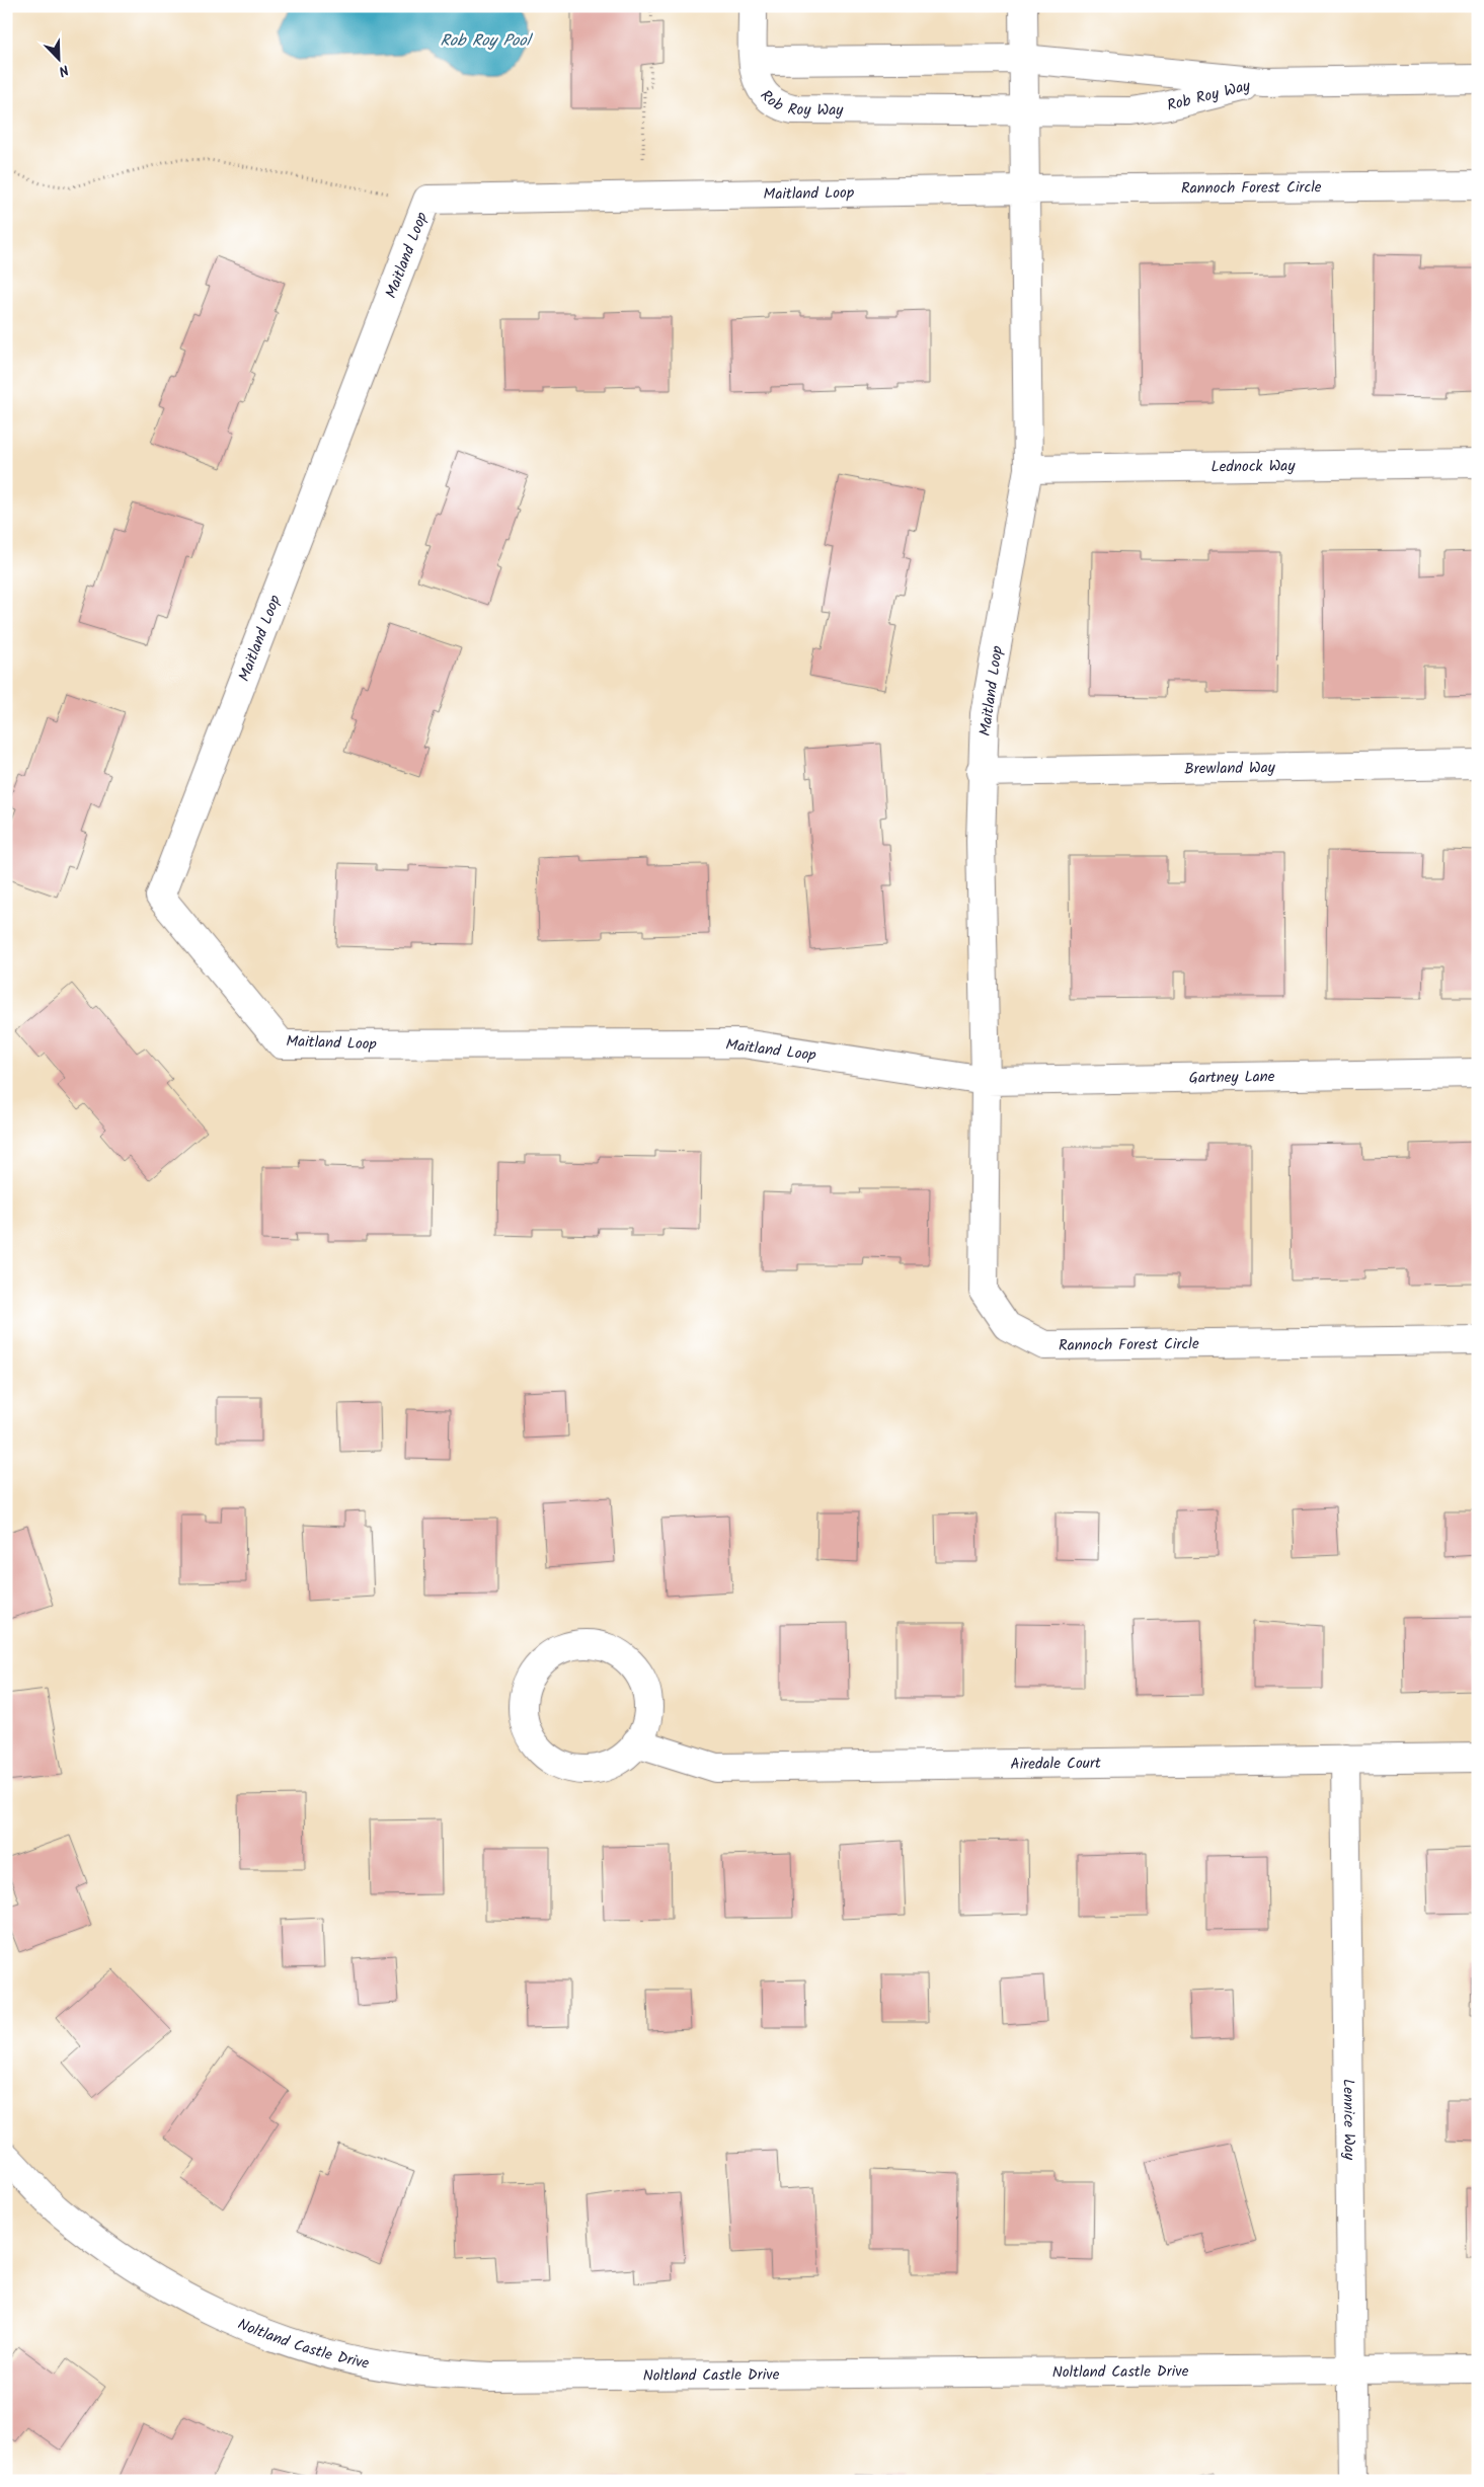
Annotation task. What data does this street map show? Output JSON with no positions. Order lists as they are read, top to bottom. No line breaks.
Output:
{"streets":{"street":["Rob Roy Way","Rannoch Forest Circle","Maitland Loop","Lednock Way","Brewland Way","Gartney Lane","Airedale Court","Lennice Way","Noltland Castle Drive"]},"crossings":[["Rob Roy Way","Maitland Loop"],["Rannoch Forest Circle","Maitland Loop"],["Rannoch Forest Circle","Gartney Lane"],["Maitland Loop","Lednock Way"],["Maitland Loop","Brewland Way"],["Maitland Loop","Gartney Lane"],["Airedale Court","Lennice Way"],["Lennice Way","Noltland Castle Drive"]],"water":["Rob Roy Pool"],"north":"bottom right"}
